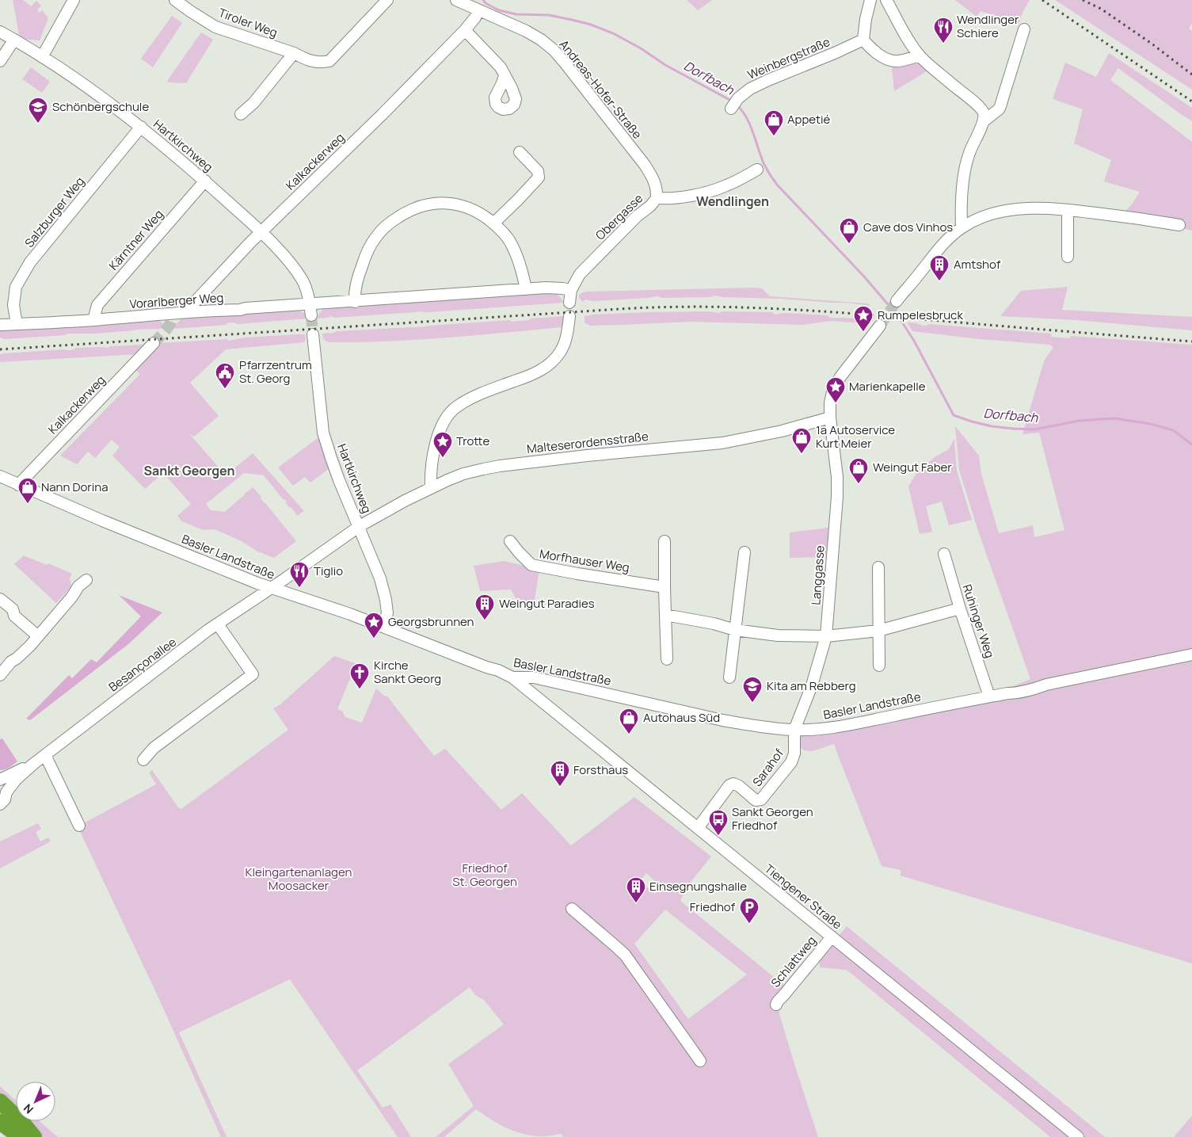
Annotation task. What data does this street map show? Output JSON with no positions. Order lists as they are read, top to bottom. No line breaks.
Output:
{"streets":{"street":["Tiroler Weg","Weinbergstraße","Andreas-Hofer-Straße","Hartkirchweg","Kalkackerweg","Salzburger Weg","Obergasse","Kärntner Weg","Vorarlberger Weg","Malteserordensstraße","Basler Landstraße","Morfhauser Weg","Langgasse","Ruhinger Weg","Besançonallee","Sarahof","Tiengener Straße","Schlattweg"]},"crossings":[["Andreas-Hofer-Straße","Kalkackerweg"],["Andreas-Hofer-Straße","Obergasse"],["Hartkirchweg","Kalkackerweg"],["Hartkirchweg","Salzburger Weg"],["Hartkirchweg","Kärntner Weg"],["Hartkirchweg","Vorarlberger Weg"],["Hartkirchweg","Malteserordensstraße"],["Hartkirchweg","Basler Landstraße"],["Kalkackerweg","Vorarlberger Weg"],["Kalkackerweg","Basler Landstraße"],["Salzburger Weg","Vorarlberger Weg"],["Obergasse","Vorarlberger Weg"],["Kärntner Weg","Vorarlberger Weg"],["Malteserordensstraße","Basler Landstraße"],["Malteserordensstraße","Langgasse"],["Malteserordensstraße","Besançonallee"],["Basler Landstraße","Langgasse"],["Basler Landstraße","Ruhinger Weg"],["Basler Landstraße","Besançonallee"],["Basler Landstraße","Sarahof"],["Basler Landstraße","Tiengener Straße"],["Langgasse","Sarahof"],["Sarahof","Tiengener Straße"],["Tiengener Straße","Schlattweg"]],"districts":["Wendlingen","Sankt Georgen"],"water":["Dorfbach"],"parks":["Friedhof St. Georgen","Kleingartenanlagen Moosacker"],"places":{"restaurant":["Wendlinger Schiere","Tiglio"],"school or university":["Schönbergschule","Kita am Rebberg"],"shop":["Appetié","Cave dos Vinhos","1a Autoservice Kurt Meier","Weingut Faber","Nann Dorina","Autohaus Süd"],"building":["Amtshof","Weingut Paradies","Forsthaus","Einsegnungshalle"],"place":["Rumpelesbruck","Marienkapelle","Trotte","Georgsbrunnen"],"public building":["Pfarrzentrum St. Georg"],"church":["Kirche Sankt Georg"],"bus stop":["Sankt Georgen Friedhof"],"parking":["Friedhof"]},"north":"bottom left"}
